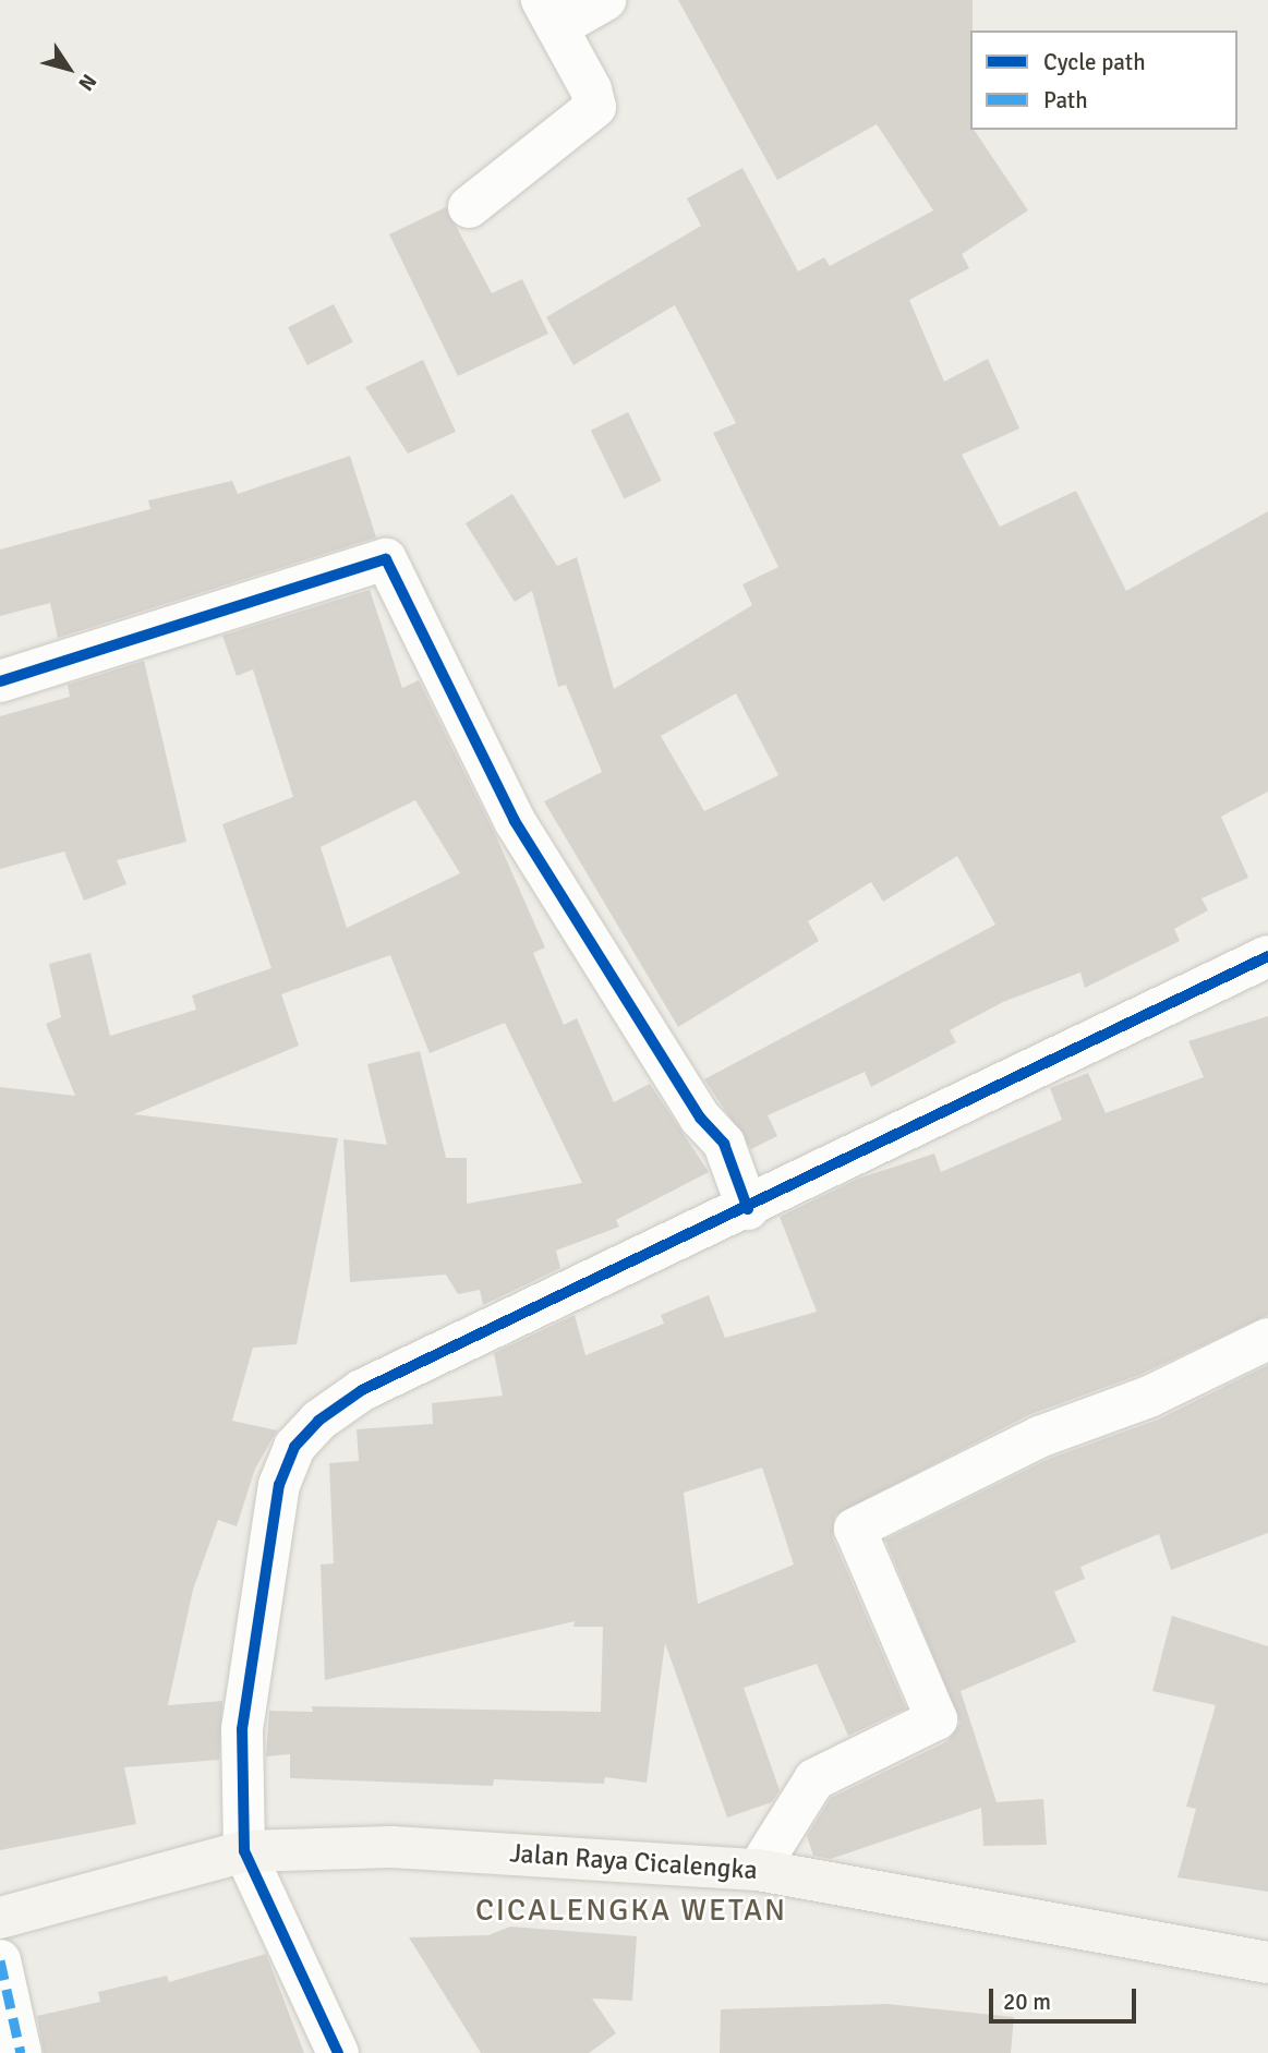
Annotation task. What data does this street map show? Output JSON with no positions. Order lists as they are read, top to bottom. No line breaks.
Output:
{"streets":{"main road":["Jalan Raya Cicalengka"]},"districts":["CICALENGKA WETAN"],"legend":["Cycle path","Path"],"scale_bar":"20 m","north":"bottom right"}
